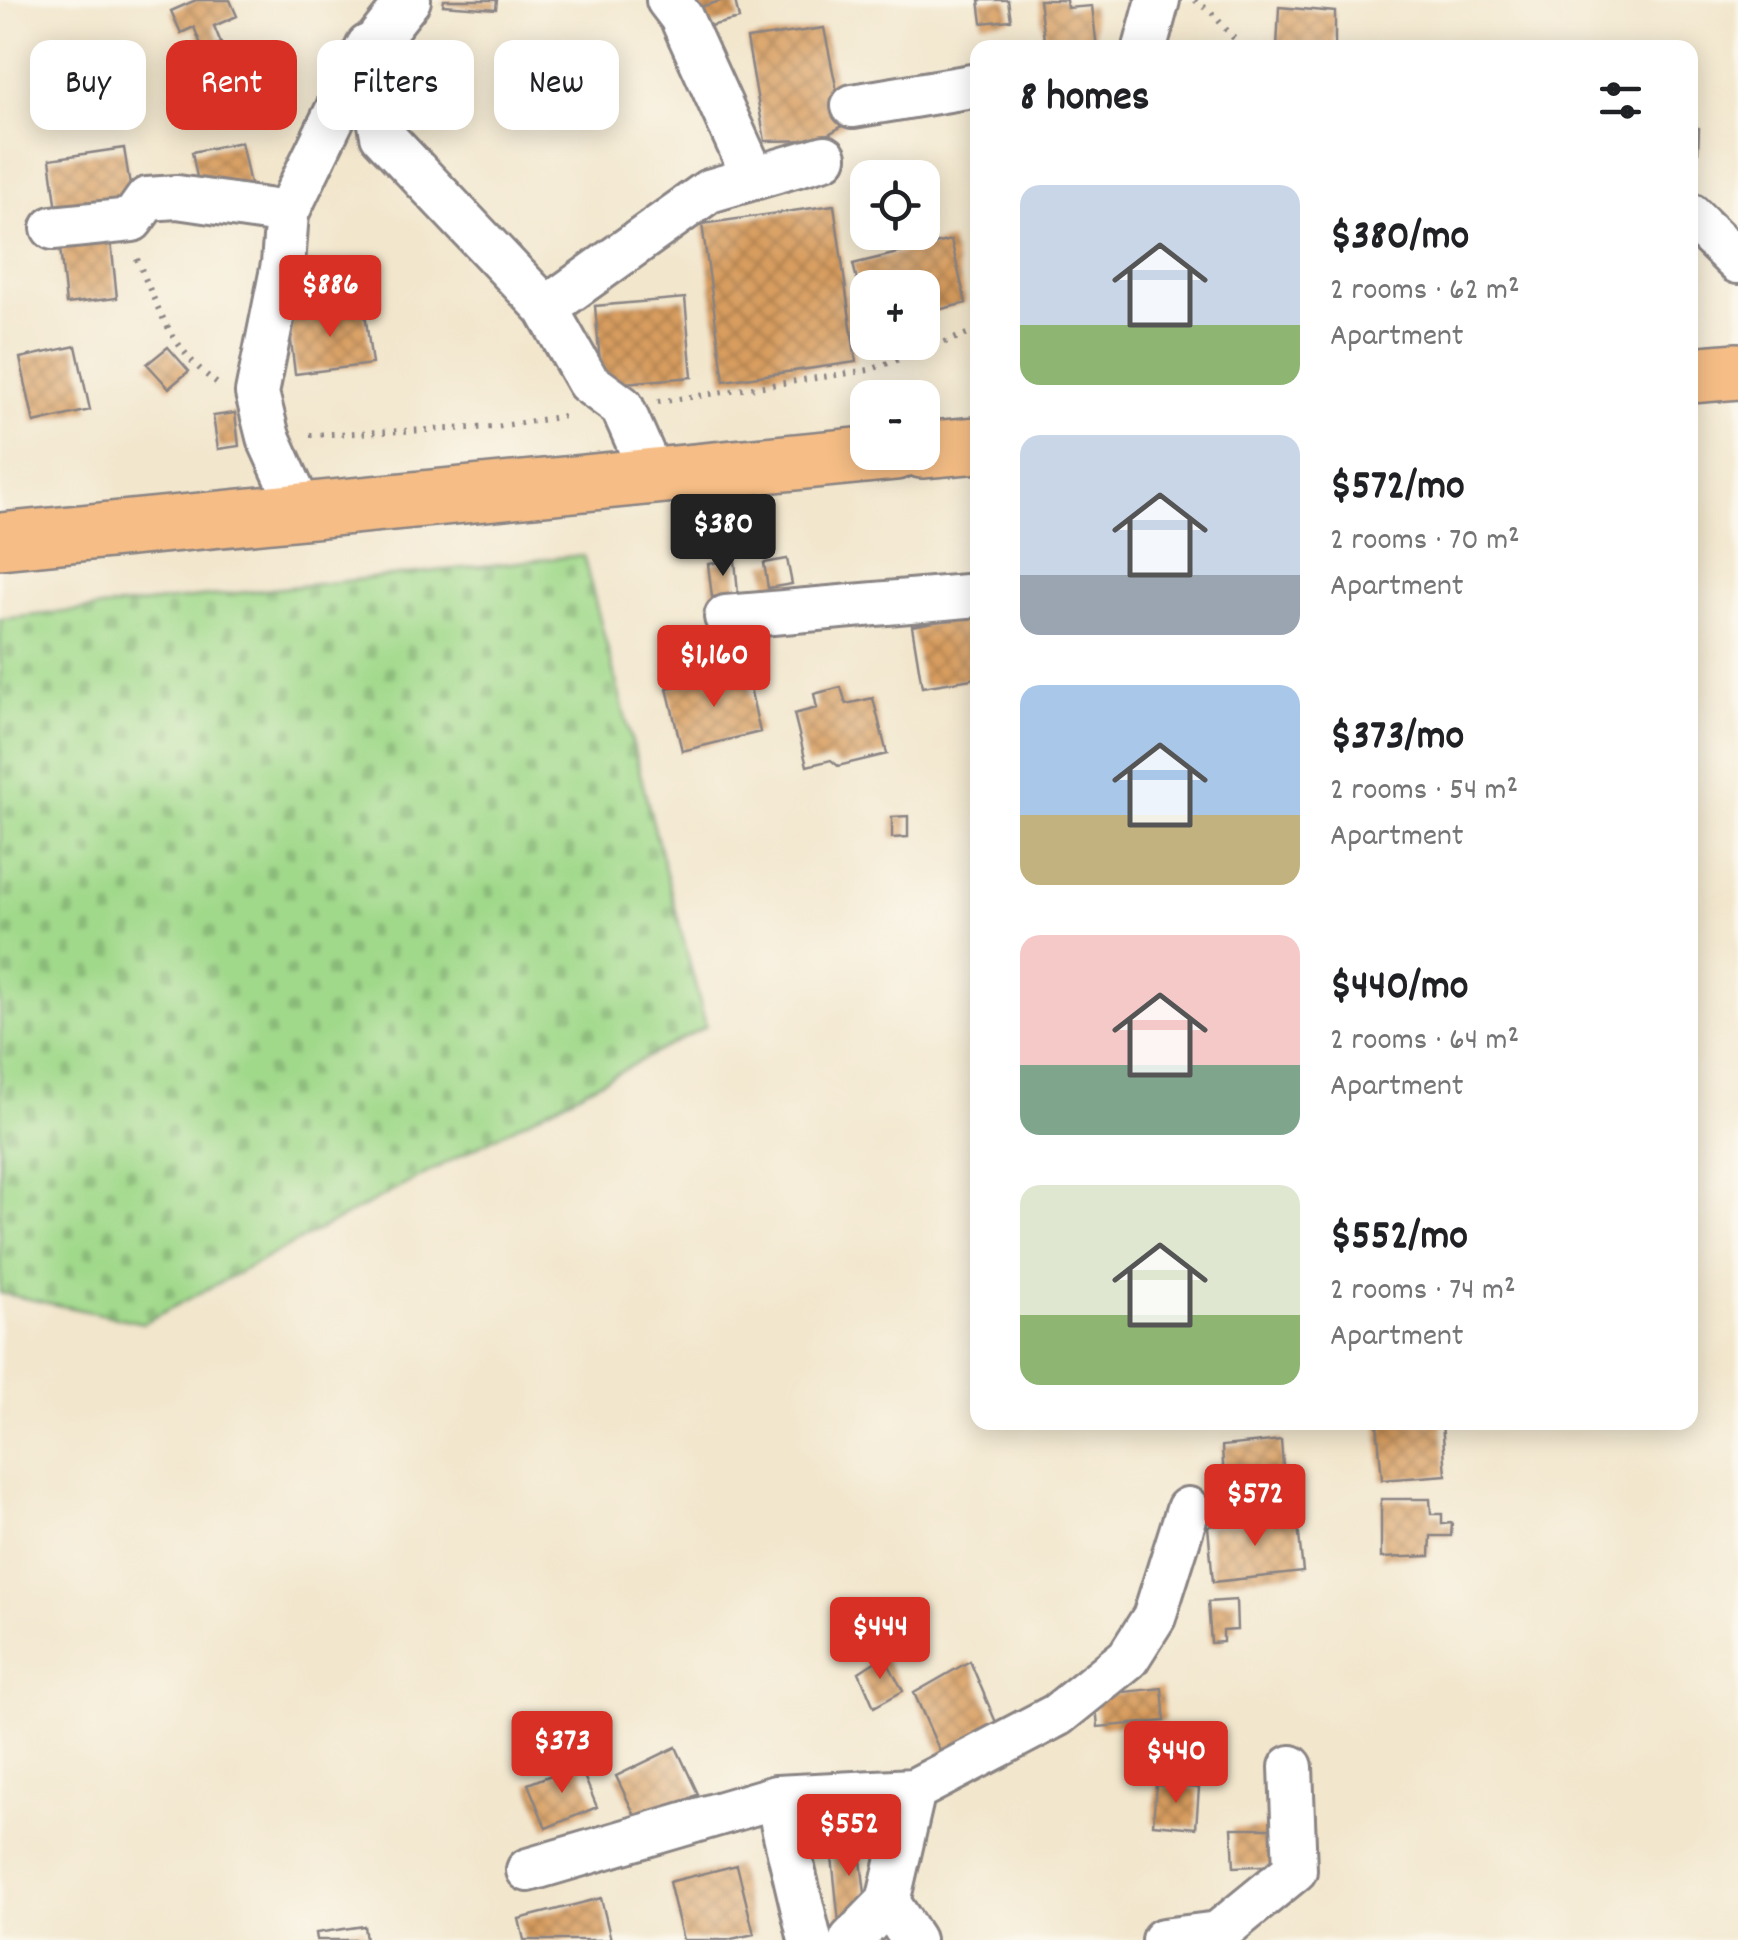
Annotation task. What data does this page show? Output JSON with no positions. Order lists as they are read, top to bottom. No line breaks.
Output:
{"page":{"chip":["Buy","Rent","Filters","New"],"heading":"8 homes","map_buttons":["+","−"],"list":[{"name":"$380/mo","note":"2 rooms · 62 m² · Apartment"},{"name":"$572/mo","note":"2 rooms · 70 m² · Apartment"},{"name":"$373/mo","note":"2 rooms · 54 m² · Apartment"},{"name":"$440/mo","note":"2 rooms · 64 m² · Apartment"},{"name":"$552/mo","note":"2 rooms · 74 m² · Apartment"}],"price":["$886","$380","$1,160","$572","$444","$373","$440","$552"]}}
